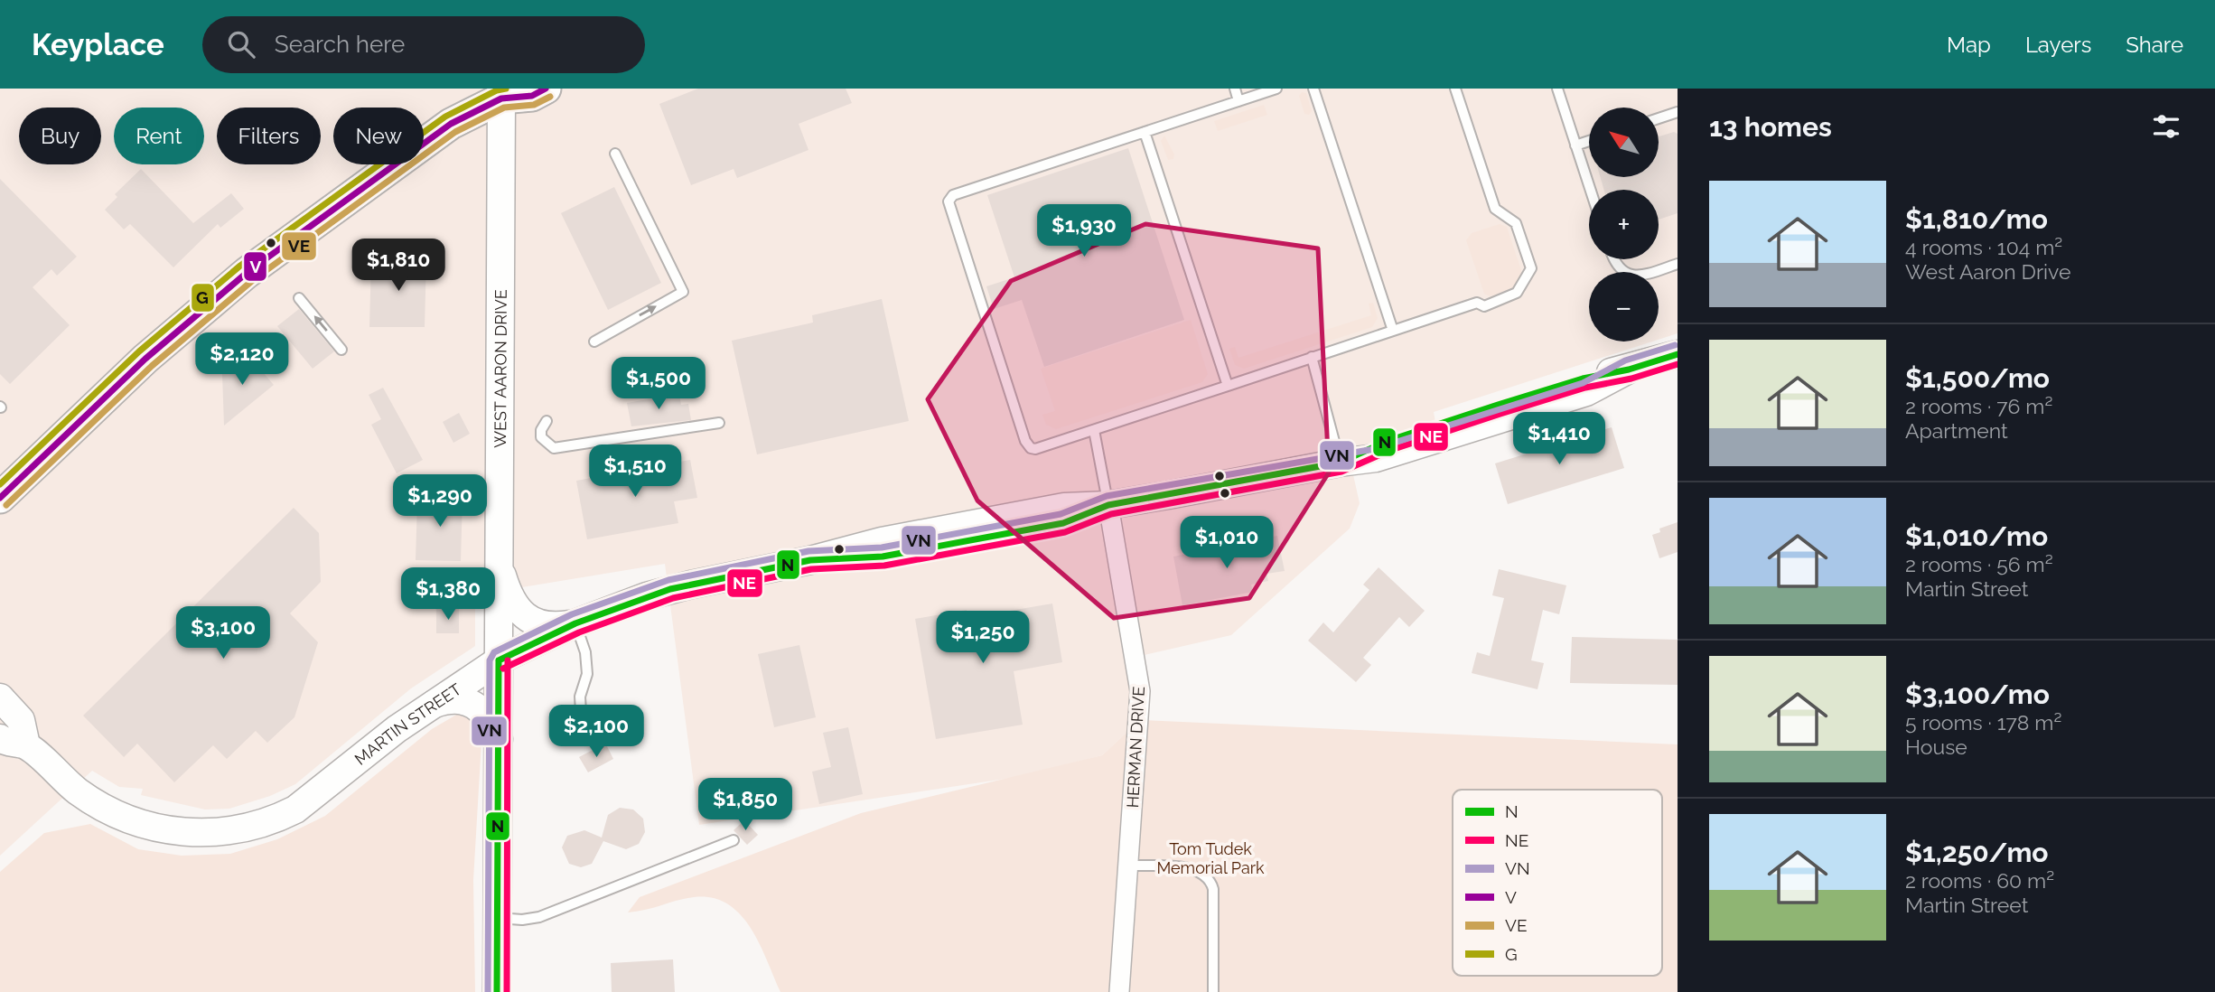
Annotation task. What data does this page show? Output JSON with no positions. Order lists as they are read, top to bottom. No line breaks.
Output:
{"streets":{"street":["WEST AARON DRIVE","MARTIN STREET","HERMAN DRIVE"]},"crossings":[["WEST AARON DRIVE","MARTIN STREET"],["MARTIN STREET","HERMAN DRIVE"]],"parks":["Tom Tudek Memorial Park"],"lines":["transit line V","transit line G","transit line VE","transit line VN","transit line N","transit line NE"],"legend":["N","NE","VN","V","VE","G"],"north":"top left","page":{"header":"Keyplace","search":"Search here","nav":["Map","Layers","Share"],"heading":"13 homes","map_buttons":["+","−"],"chip":["Buy","Rent","Filters","New"],"list":[{"name":"$1,810/mo","note":"4 rooms · 104 m² · West Aaron Drive"},{"name":"$1,500/mo","note":"2 rooms · 76 m² · Apartment"},{"name":"$1,010/mo","note":"2 rooms · 56 m² · Martin Street"},{"name":"$3,100/mo","note":"5 rooms · 178 m² · House"},{"name":"$1,250/mo","note":"2 rooms · 60 m² · Martin Street"}],"price":["$1,930","$1,810","$2,120","$1,500","$1,410","$1,510","$1,290","$1,010","$1,380","$3,100","$1,250","$2,100","$1,850"]}}
